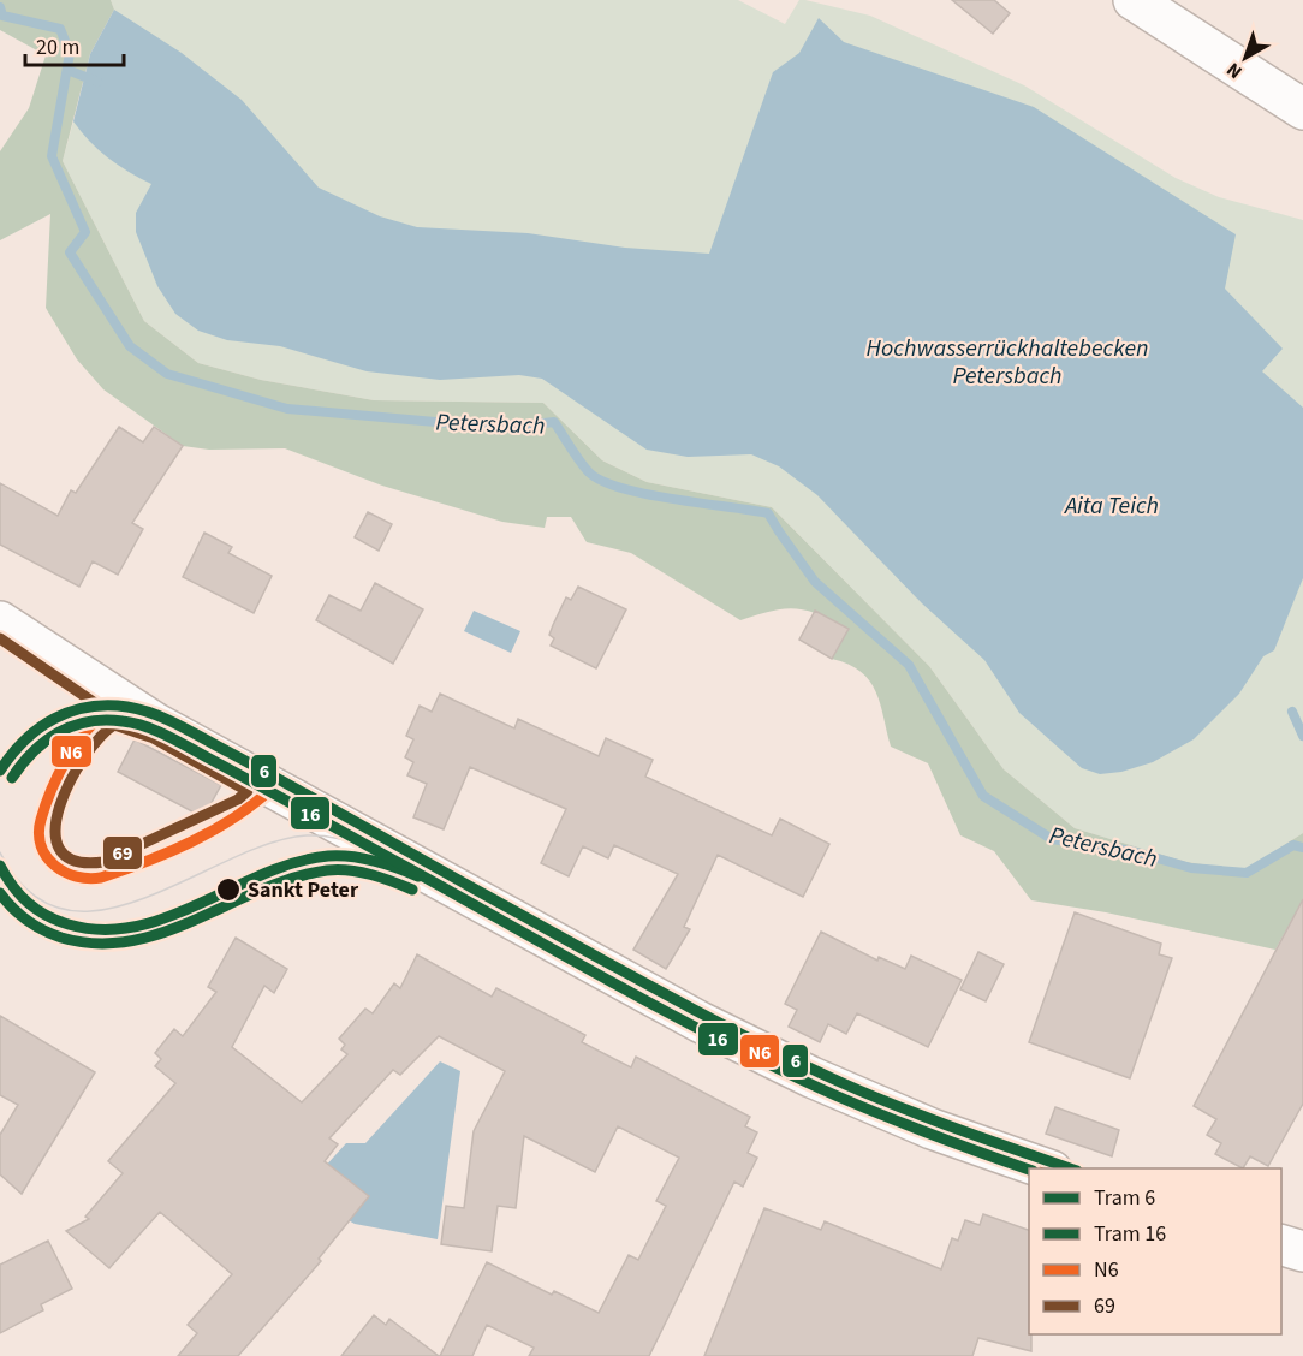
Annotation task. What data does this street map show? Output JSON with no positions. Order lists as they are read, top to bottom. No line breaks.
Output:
{"water":["Hochwasserrückhaltebecken Petersbach","Petersbach","Aita Teich"],"places":["Sankt Peter"],"lines":["transit line 69","tram line 6","transit line N6","tram line 16"],"legend":["Tram 6","Tram 16","N6","69"],"scale_bar":"20 m","north":"bottom left"}
